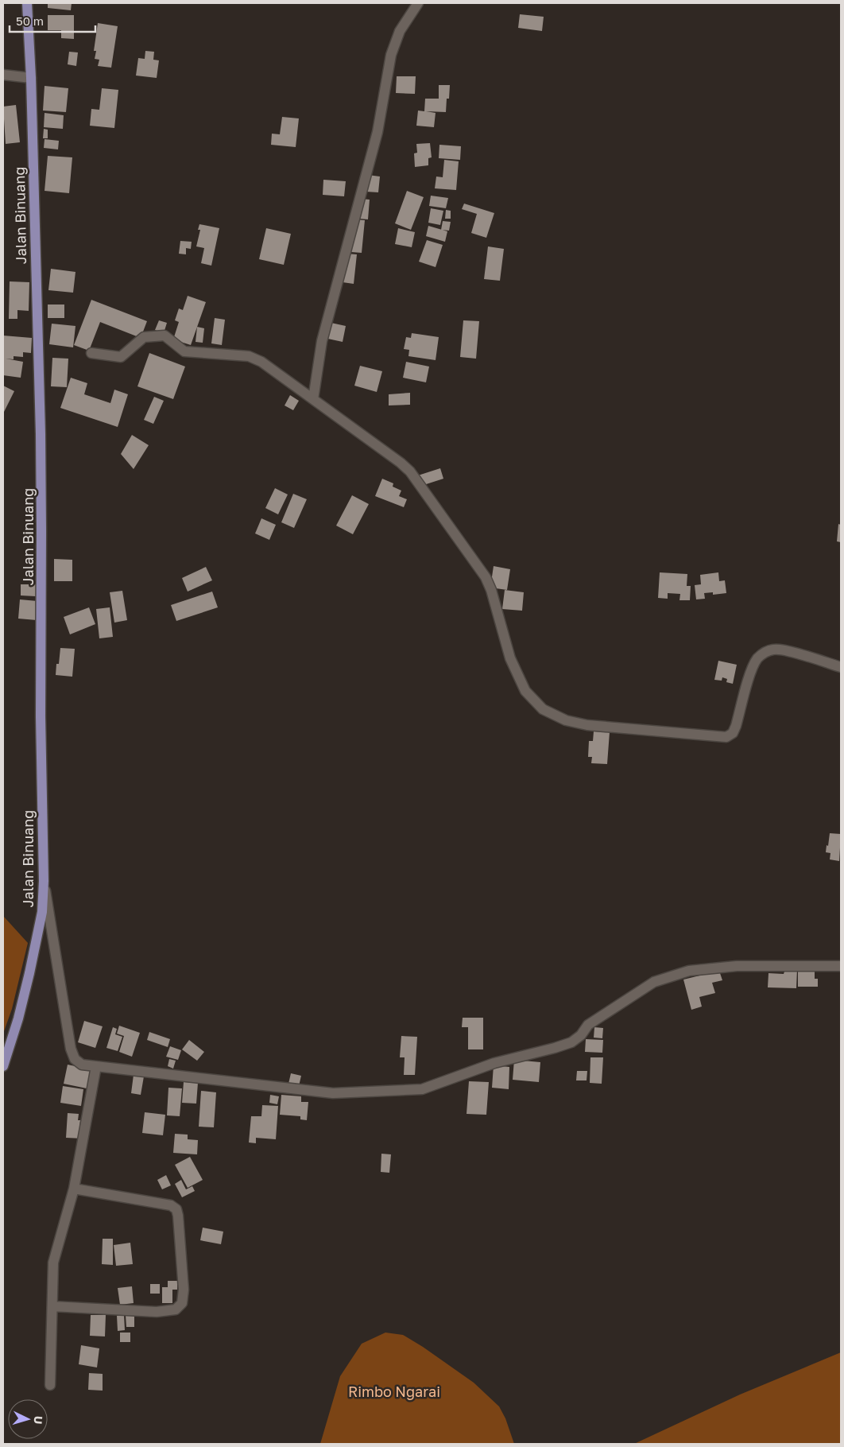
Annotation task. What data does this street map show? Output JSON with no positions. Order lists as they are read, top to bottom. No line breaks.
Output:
{"streets":{"main road":["Jalan Binuang"]},"parks":["Rimbo Ngarai"],"scale_bar":"50 m","north":"right"}
